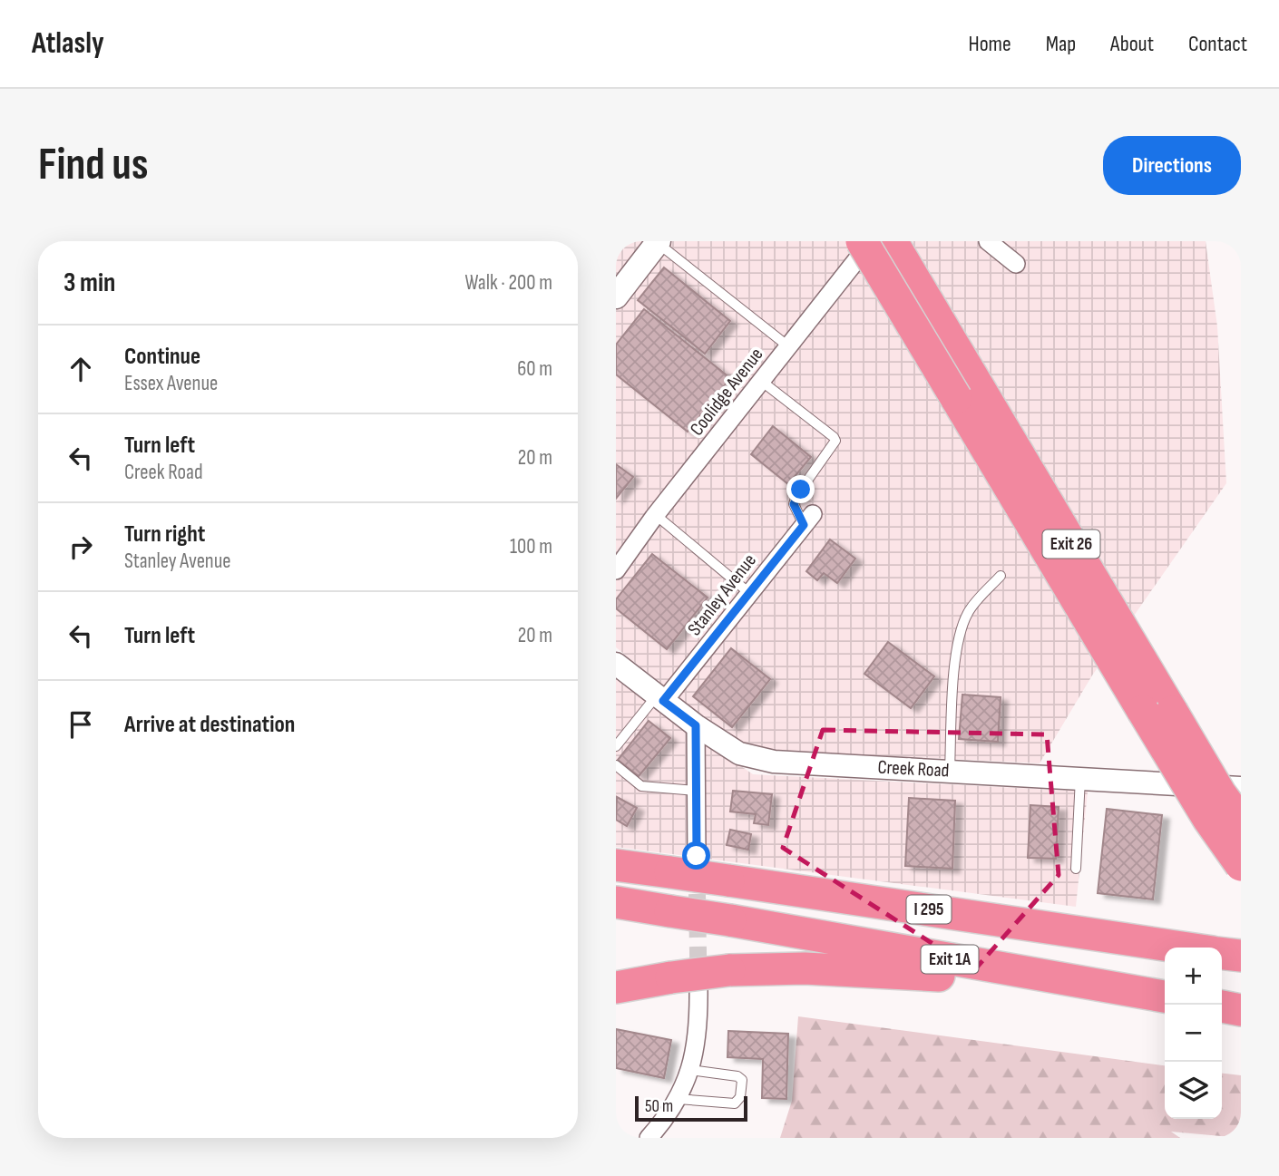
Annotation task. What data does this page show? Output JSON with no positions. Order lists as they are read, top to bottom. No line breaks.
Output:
{"streets":{"highway":["Exit 1A"],"street":["Coolidge Avenue","Stanley Avenue","Creek Road"]},"crossings":[["Stanley Avenue","Creek Road"]],"scale_bar":"50 m","page":{"header":"Atlasly","nav":["Home","Map","About","Contact"],"buttons":"Directions","title":"Find us","heading":["3 min","Walk · 200 m"],"list":[["Continue","Essex Avenue","60 m"],["Turn left","Creek Road","20 m"],["Turn right","Stanley Avenue","100 m"],["Turn left","20 m"],"Arrive at destination"],"map_buttons":["+","−"],"scale":"50 m"}}
